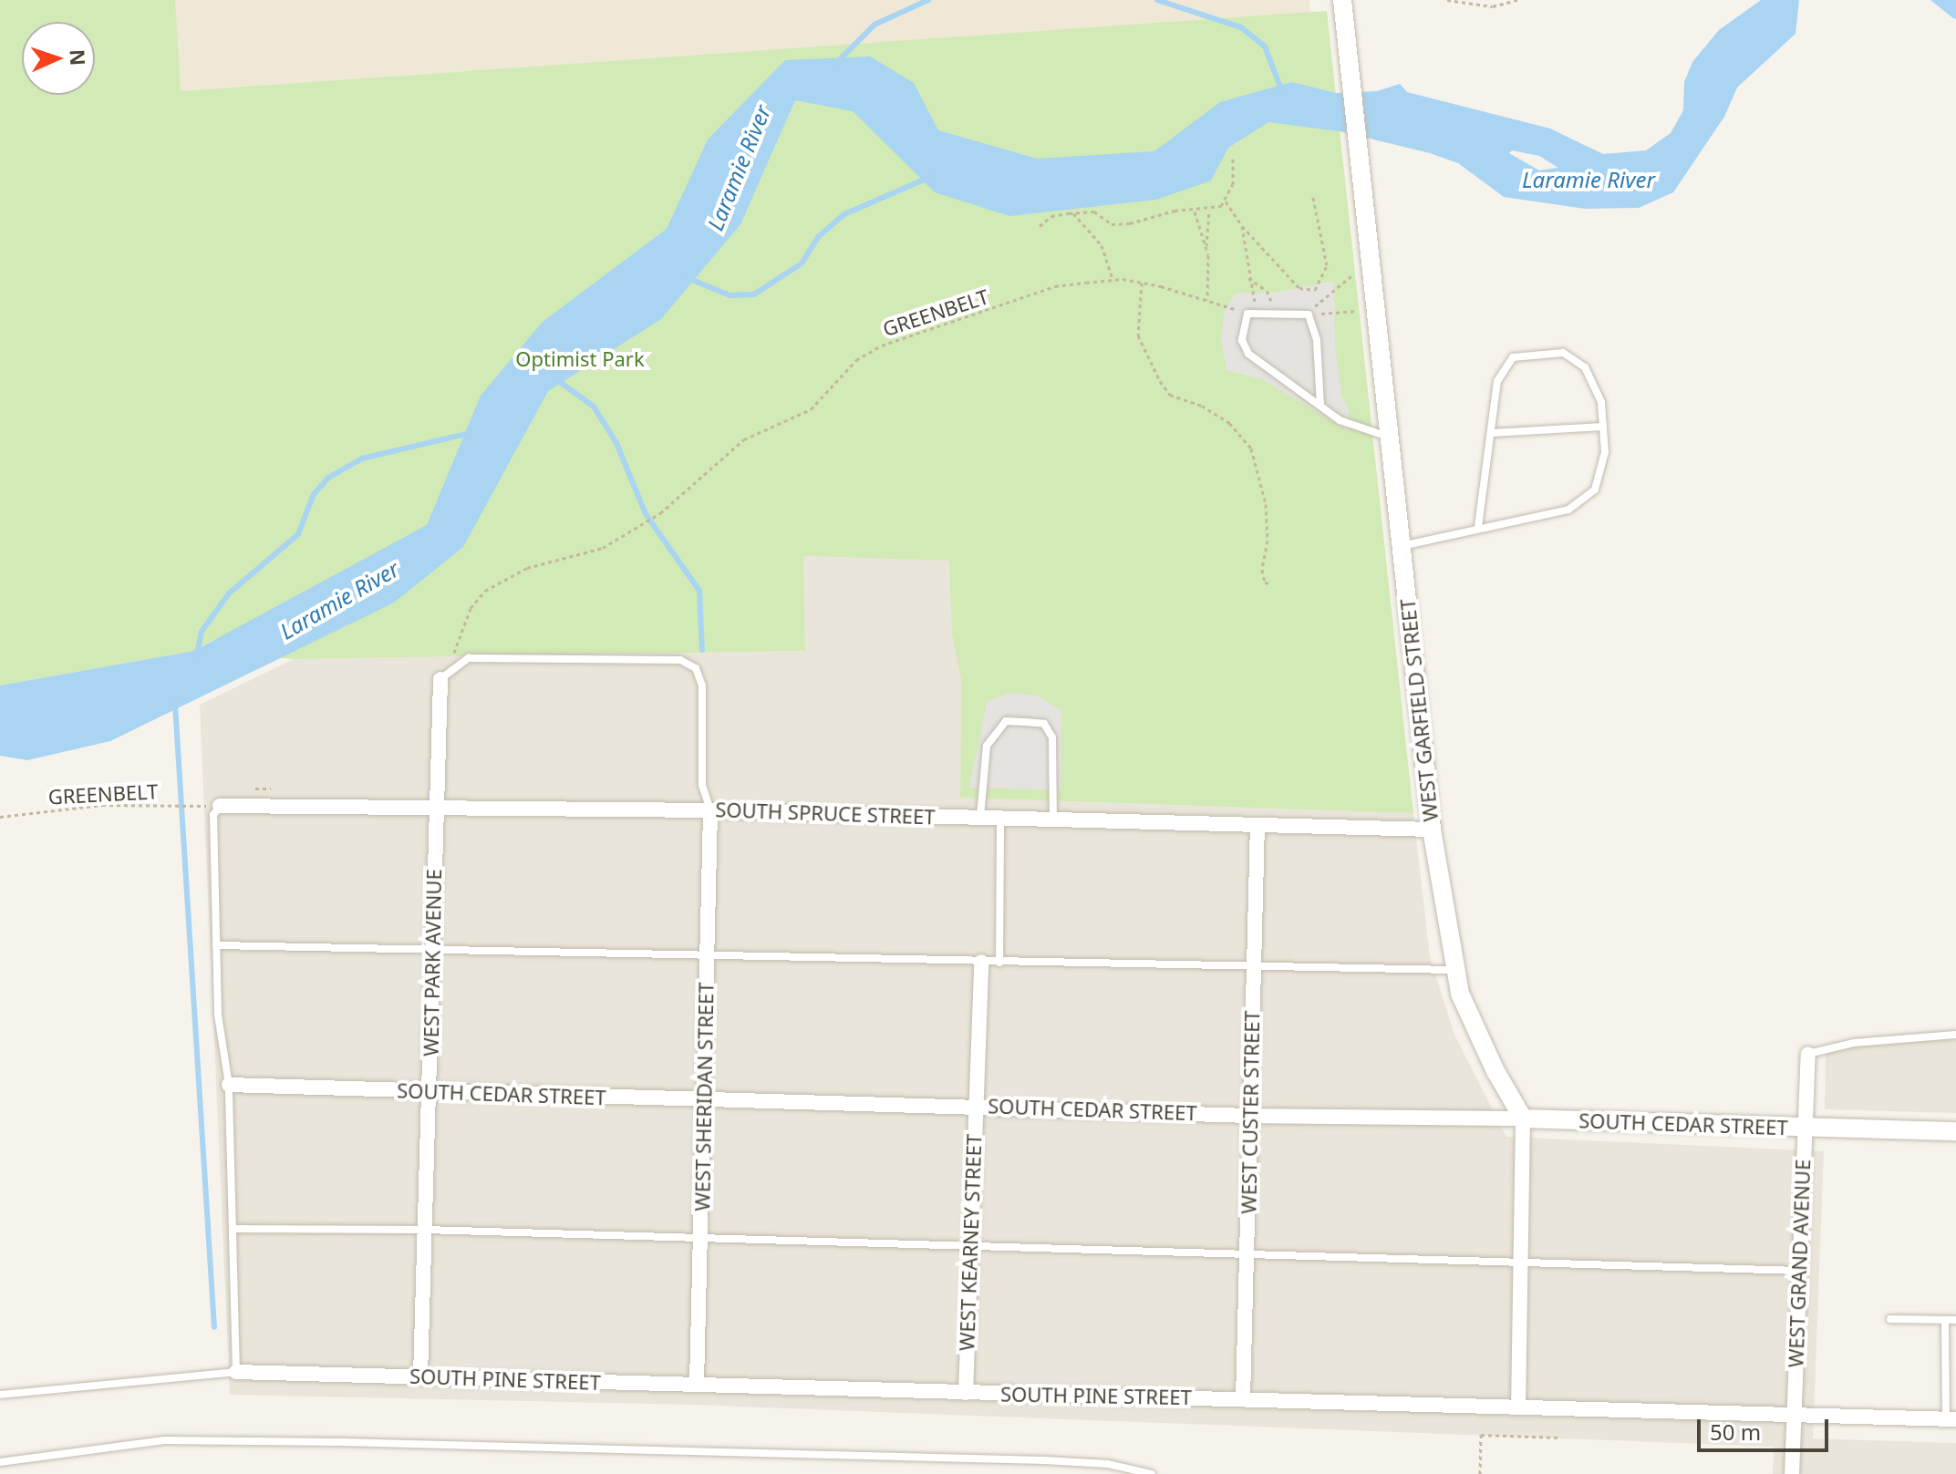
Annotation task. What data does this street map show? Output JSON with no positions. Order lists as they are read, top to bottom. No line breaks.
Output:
{"streets":{"street":["WEST GARFIELD STREET","SOUTH SPRUCE STREET","WEST PARK AVENUE","SOUTH CEDAR STREET","WEST SHERIDAN STREET","WEST CUSTER STREET","WEST KEARNEY STREET","WEST GRAND AVENUE","SOUTH PINE STREET"],"path":["GREENBELT"]},"crossings":[["GREENBELT","SOUTH SPRUCE STREET"],["WEST GARFIELD STREET","SOUTH SPRUCE STREET"],["WEST GARFIELD STREET","SOUTH CEDAR STREET"],["WEST GARFIELD STREET","SOUTH PINE STREET"],["SOUTH SPRUCE STREET","WEST PARK AVENUE"],["SOUTH SPRUCE STREET","WEST SHERIDAN STREET"],["SOUTH SPRUCE STREET","WEST CUSTER STREET"],["WEST PARK AVENUE","SOUTH CEDAR STREET"],["WEST PARK AVENUE","SOUTH PINE STREET"],["SOUTH CEDAR STREET","WEST SHERIDAN STREET"],["SOUTH CEDAR STREET","WEST CUSTER STREET"],["SOUTH CEDAR STREET","WEST KEARNEY STREET"],["SOUTH CEDAR STREET","WEST GRAND AVENUE"],["WEST SHERIDAN STREET","SOUTH PINE STREET"],["WEST CUSTER STREET","SOUTH PINE STREET"],["WEST KEARNEY STREET","SOUTH PINE STREET"],["WEST GRAND AVENUE","SOUTH PINE STREET"]],"water":["Laramie River"],"parks":["Optimist Park"],"scale_bar":"50 m","north":"right"}
